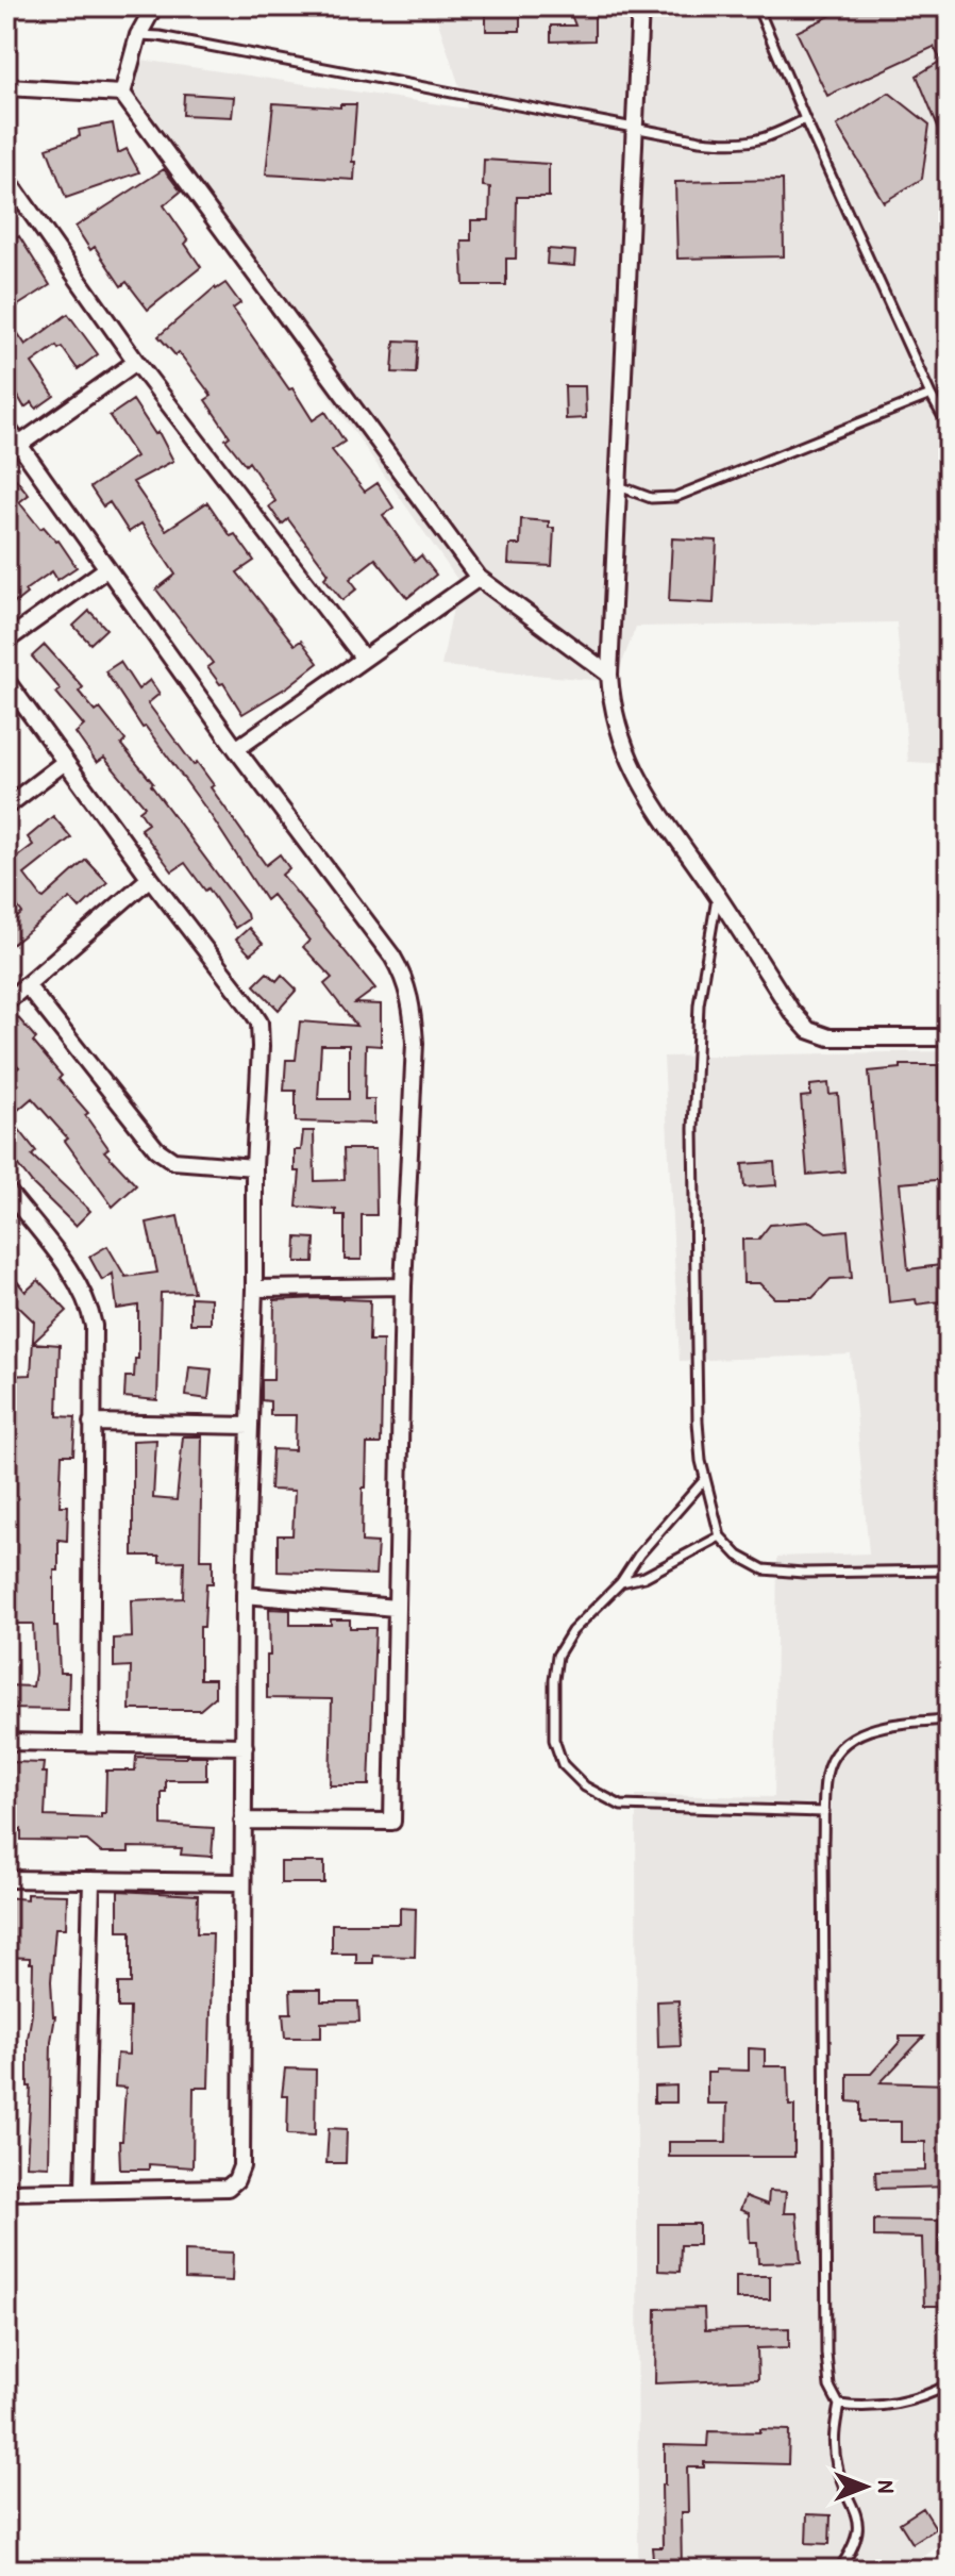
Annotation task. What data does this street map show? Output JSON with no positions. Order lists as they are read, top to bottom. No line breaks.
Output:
{"north":"right"}
